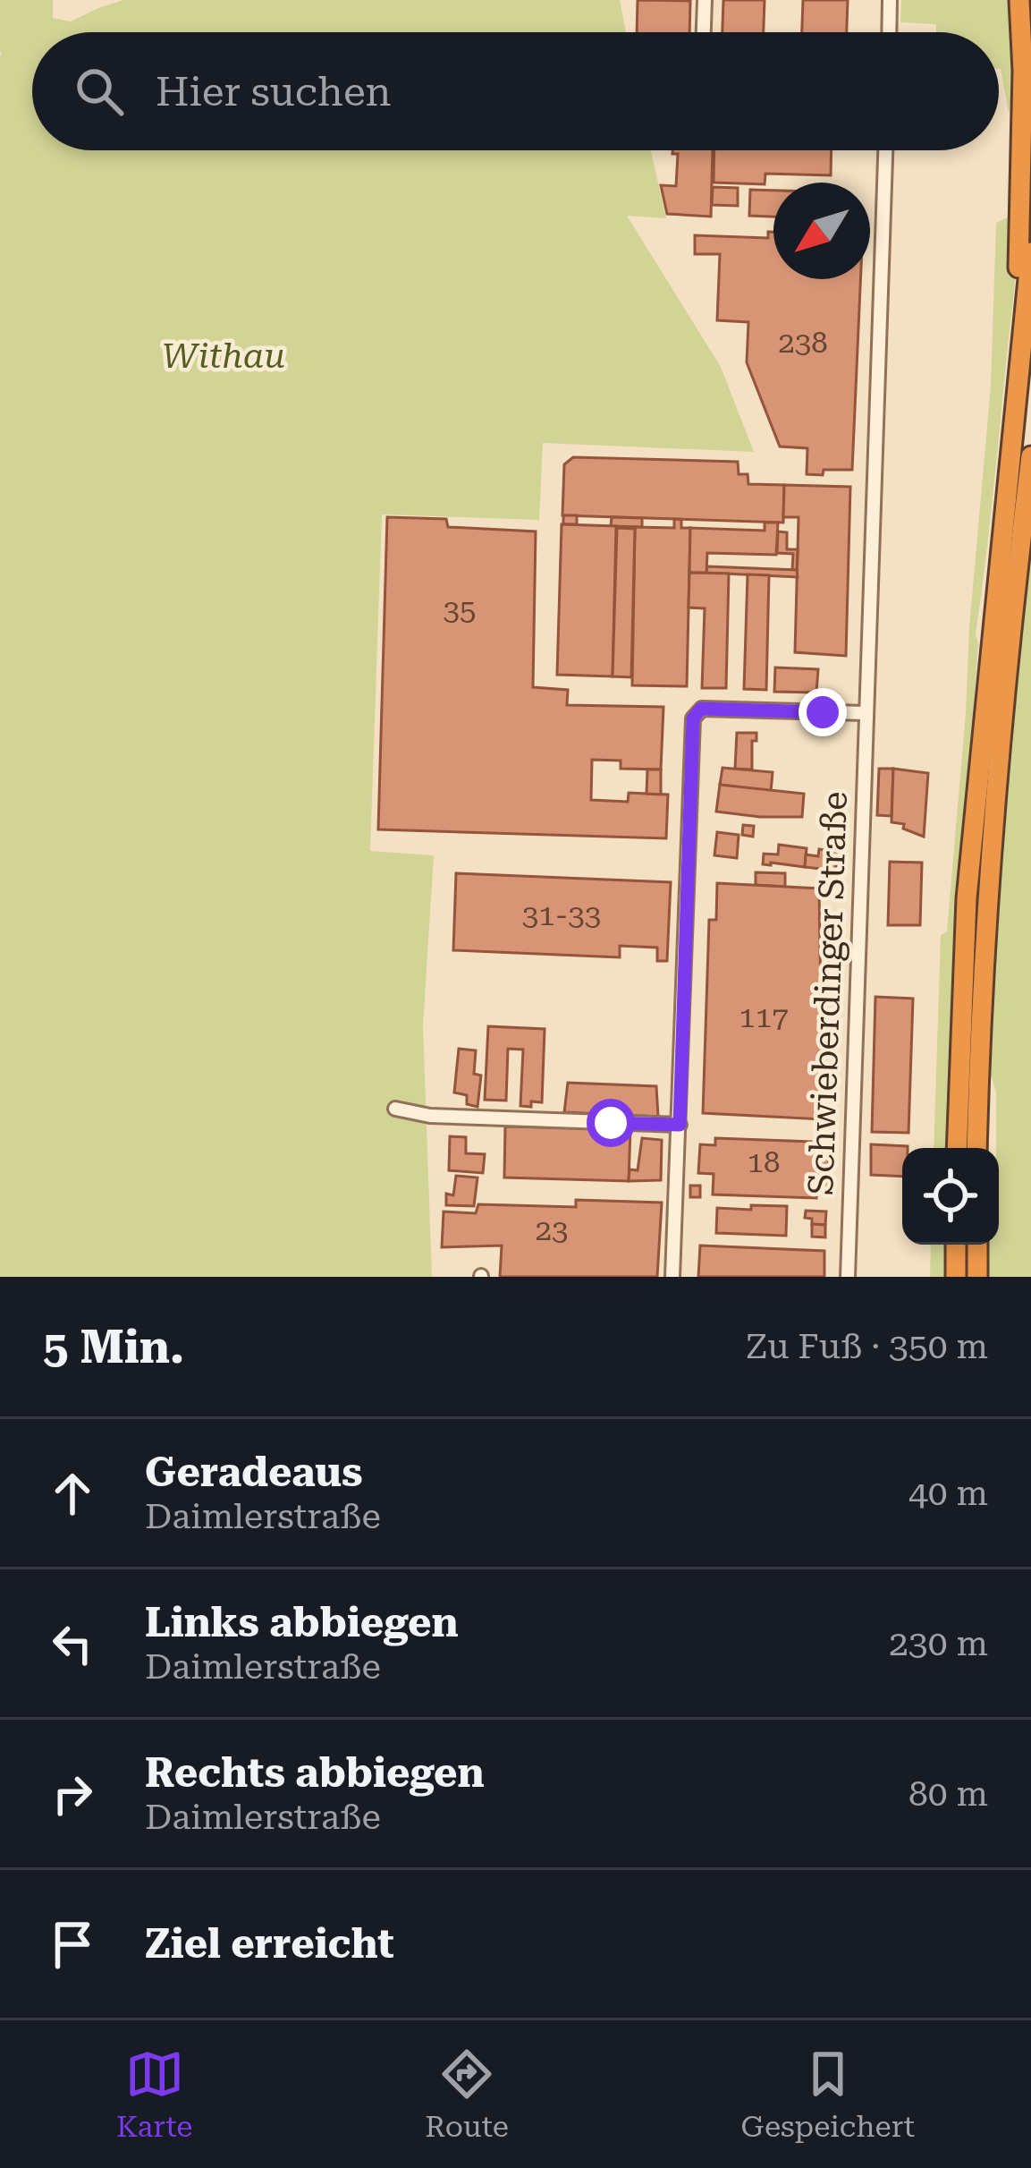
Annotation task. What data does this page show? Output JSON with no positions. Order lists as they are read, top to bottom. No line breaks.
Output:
{"streets":{"street":["Schwieberdinger Straße"]},"parks":["Withau"],"house_numbers":["238","35","31-33","117","18","23"],"north":"bottom left","page":{"search":"Hier suchen","heading":["5 Min.","Zu Fuß · 350 m"],"list":[["Geradeaus","Daimlerstraße","40 m"],["Links abbiegen","Daimlerstraße","230 m"],["Rechts abbiegen","Daimlerstraße","80 m"],"Ziel erreicht"],"nav":["Karte","Route","Gespeichert"]}}
